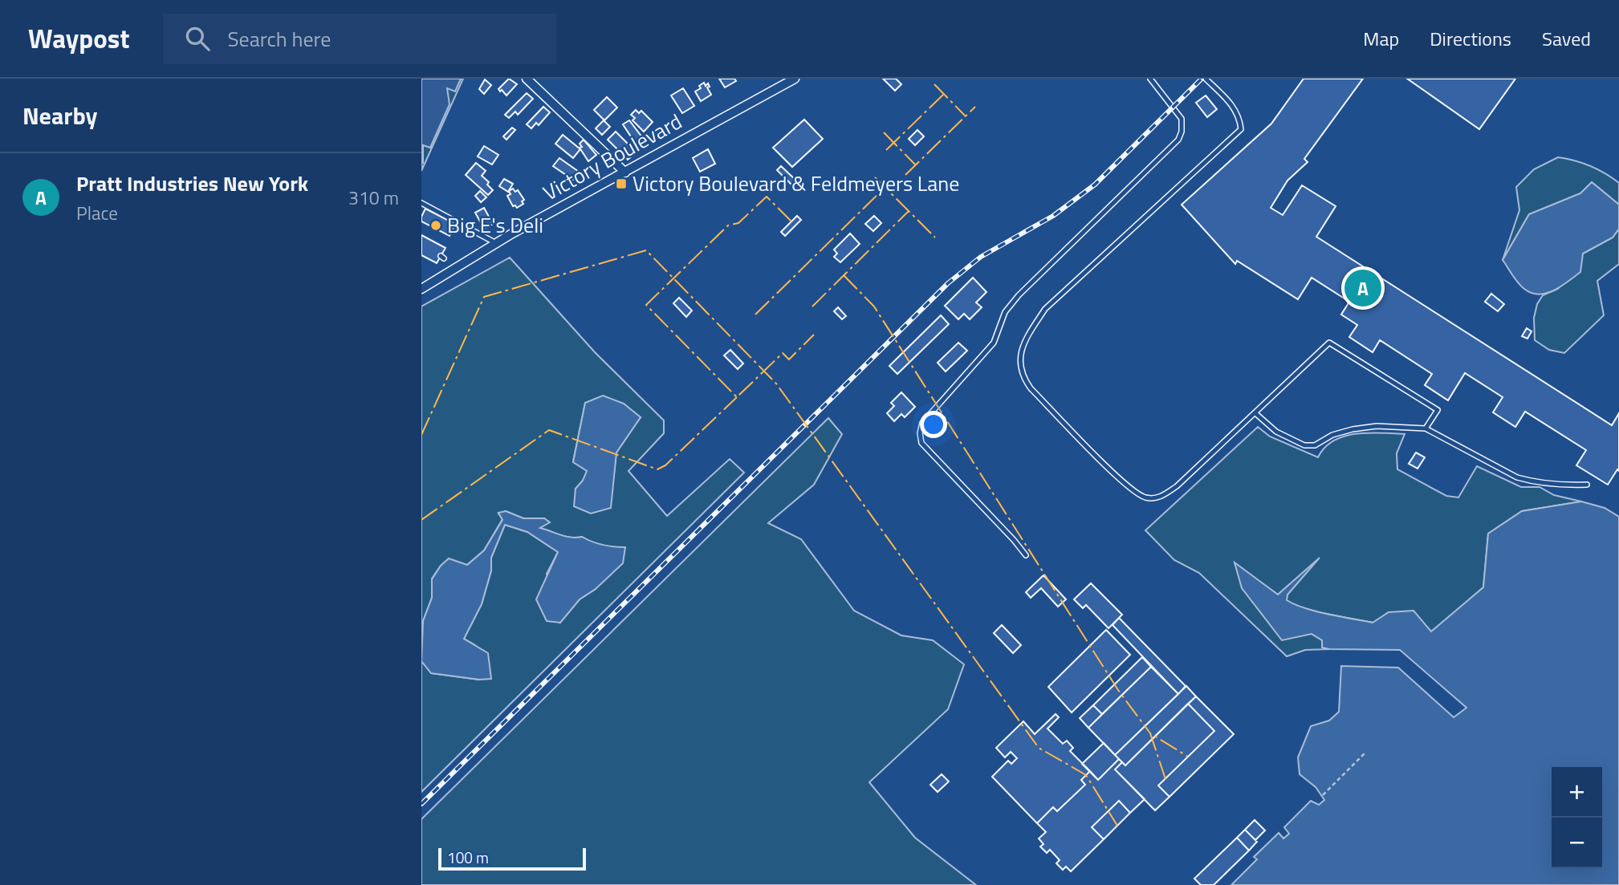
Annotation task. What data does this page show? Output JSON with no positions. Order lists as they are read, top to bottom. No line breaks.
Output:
{"streets":{"street":["Victory Boulevard"]},"places":{"transit":["Victory Boulevard & Feldmeyers Lane"],"other":["Big E's Deli"]},"scale_bar":"100 m","page":{"header":"Waypost","search":"Search here","nav":["Map","Directions","Saved"],"heading":"Nearby","list":[{"mark":"A","name":"Pratt Industries New York","note":"Place","value":"310 m"}],"pins":"A","map_buttons":["+","−"],"scale":"100 m"}}
